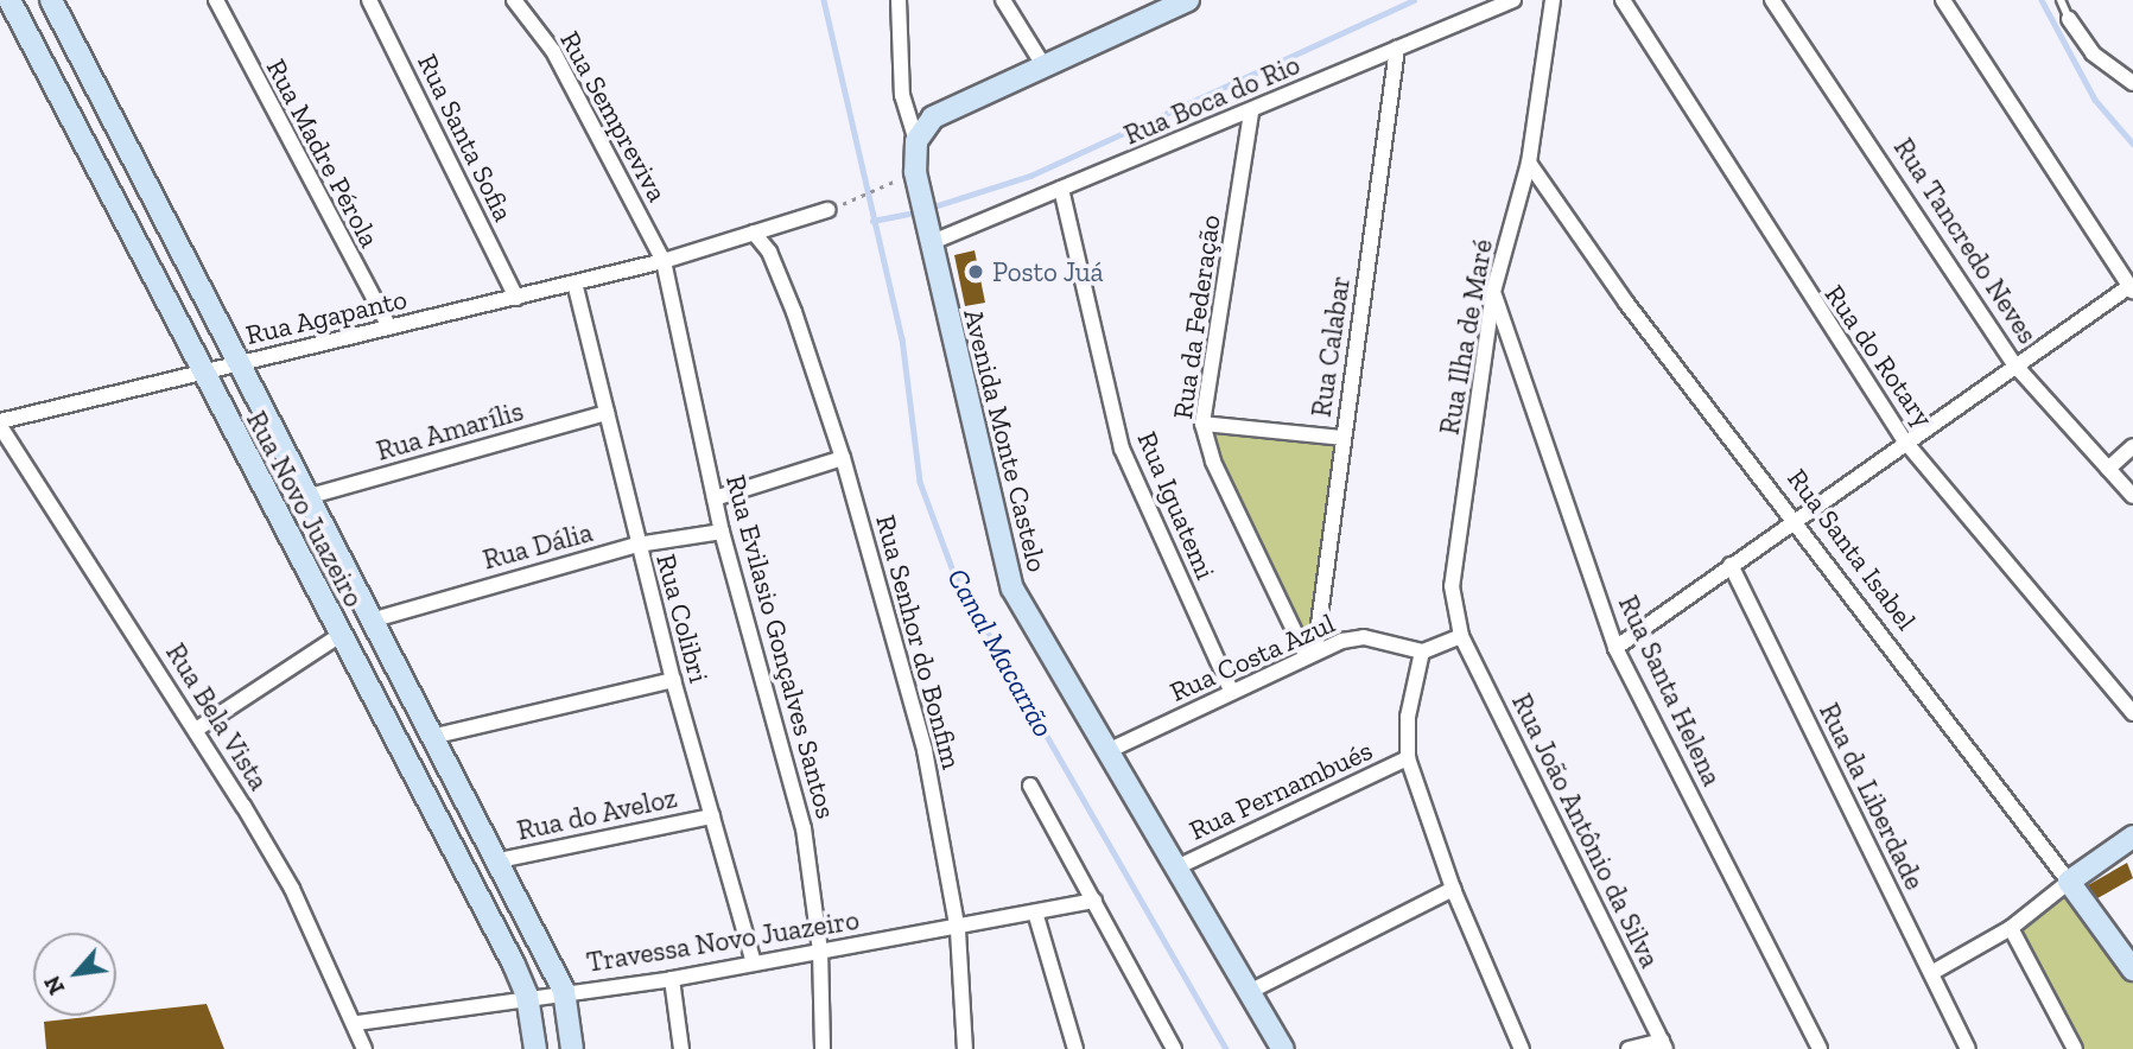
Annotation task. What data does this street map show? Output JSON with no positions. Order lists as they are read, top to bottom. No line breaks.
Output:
{"streets":{"street":["Rua Boca do Rio","Rua Sempreviva","Rua Santa Sofia","Rua Madre Pérola","Rua Tancredo Neves","Rua Agapanto","Rua da Federação","Rua Ilha de Maré","Rua Calabar","Rua do Rotary","Rua Amarílis","Avenida Monte Castelo","Rua Iguatemi","Rua Novo Juazeiro","Rua Dália","Rua Santa Isabel","Rua Colibri","Rua Senhor do Bonfim","Rua Evilasio Gonçalves Santos","Rua Costa Azul","Rua Santa Helena","Rua Bela Vista","Rua Pernambués","Rua da Liberdade","Rua do Aveloz","Rua João Antônio da Silva","Travessa Novo Juazeiro"]},"crossings":[["Rua Boca do Rio","Rua da Federação"],["Rua Boca do Rio","Rua Calabar"],["Rua Boca do Rio","Avenida Monte Castelo"],["Rua Boca do Rio","Rua Iguatemi"],["Rua Sempreviva","Rua Agapanto"],["Rua Sempreviva","Rua Evilasio Gonçalves Santos"],["Rua Santa Sofia","Rua Agapanto"],["Rua Madre Pérola","Rua Agapanto"],["Rua Agapanto","Rua Novo Juazeiro"],["Rua Agapanto","Rua Colibri"],["Rua Agapanto","Rua Senhor do Bonfim"],["Rua Agapanto","Rua Evilasio Gonçalves Santos"],["Rua Agapanto","Rua Bela Vista"],["Rua da Federação","Rua Calabar"],["Rua da Federação","Rua Costa Azul"],["Rua Ilha de Maré","Rua Santa Isabel"],["Rua Ilha de Maré","Rua Santa Helena"],["Rua Ilha de Maré","Rua João Antônio da Silva"],["Rua Calabar","Rua Costa Azul"],["Rua Amarílis","Rua Novo Juazeiro"],["Rua Amarílis","Rua Colibri"],["Avenida Monte Castelo","Rua Costa Azul"],["Avenida Monte Castelo","Rua Pernambués"],["Rua Iguatemi","Rua Costa Azul"],["Rua Novo Juazeiro","Rua Dália"],["Rua Novo Juazeiro","Rua do Aveloz"],["Rua Novo Juazeiro","Travessa Novo Juazeiro"],["Rua Dália","Rua Colibri"],["Rua Dália","Rua Evilasio Gonçalves Santos"],["Rua Colibri","Rua do Aveloz"],["Rua Colibri","Travessa Novo Juazeiro"],["Rua Senhor do Bonfim","Travessa Novo Juazeiro"],["Rua Evilasio Gonçalves Santos","Travessa Novo Juazeiro"],["Rua Bela Vista","Travessa Novo Juazeiro"]],"water":["Canal Macarrão"],"places":["Posto Juá"],"north":"bottom left"}
